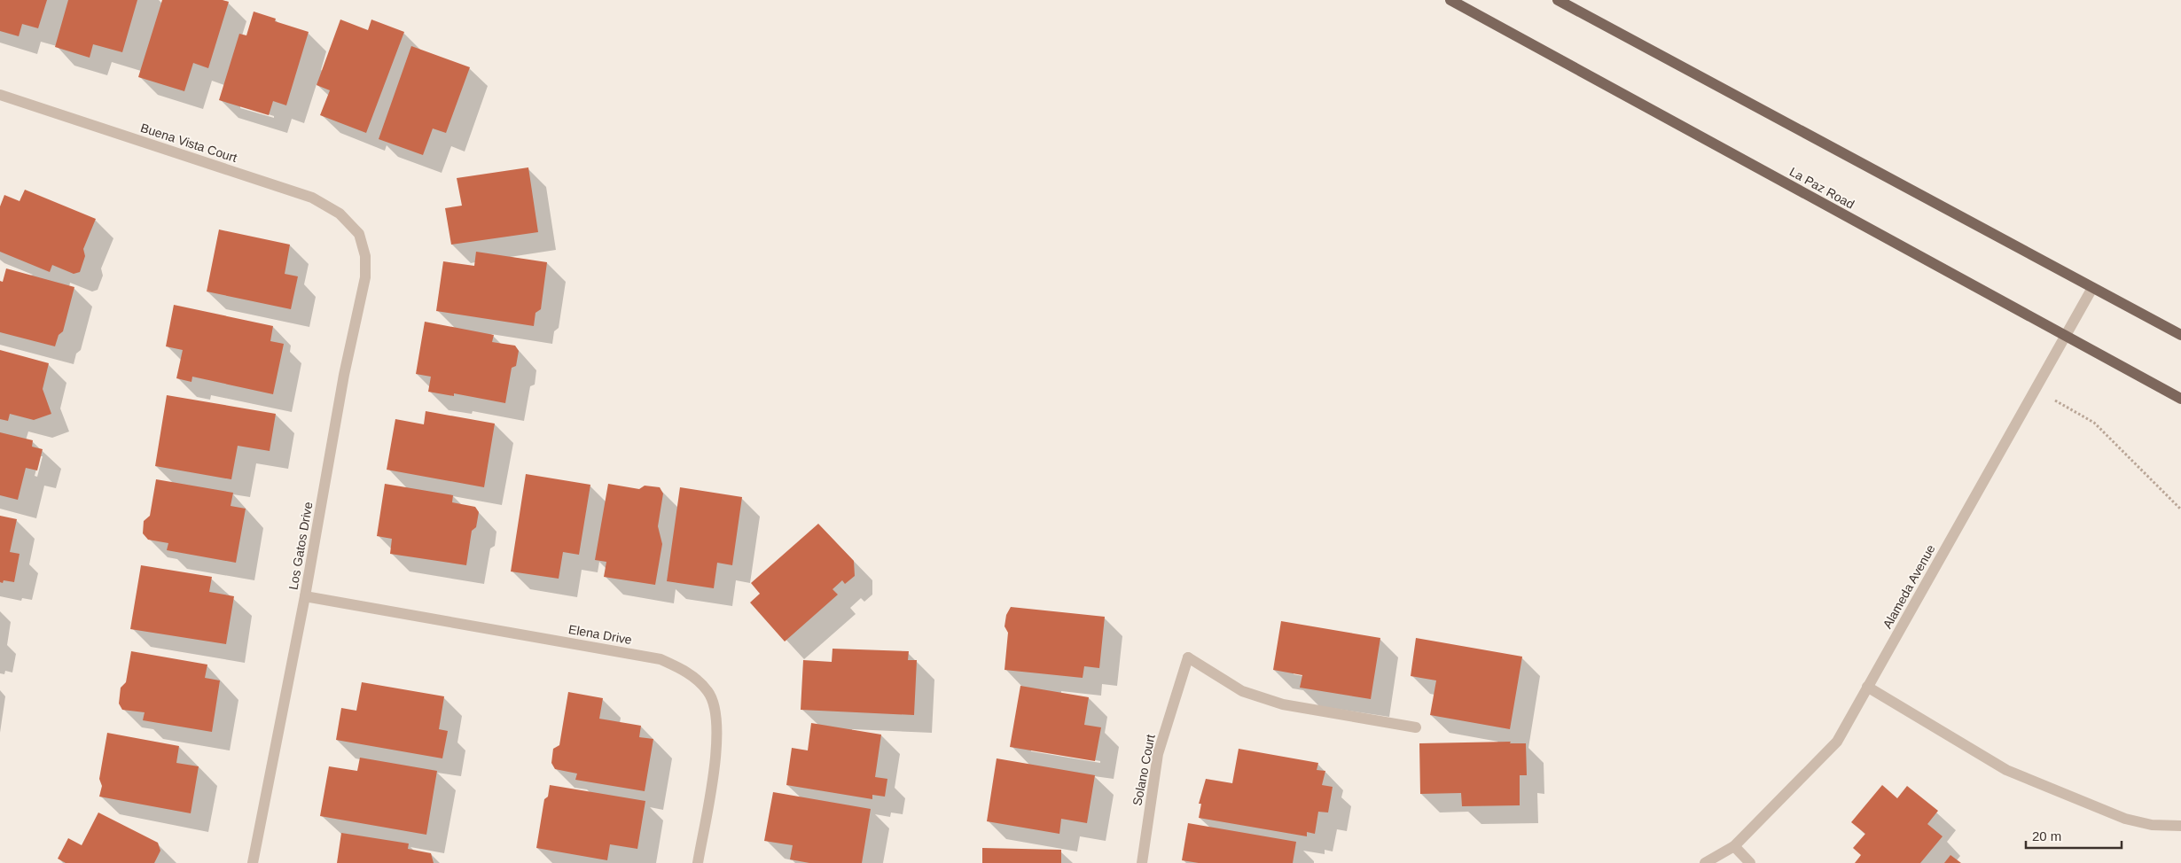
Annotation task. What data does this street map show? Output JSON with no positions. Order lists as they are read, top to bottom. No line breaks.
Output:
{"streets":{"main road":["La Paz Road"],"street":["Buena Vista Court","Los Gatos Drive","Alameda Avenue","Elena Drive","Solano Court"]},"crossings":[["Buena Vista Court","Los Gatos Drive"],["La Paz Road","Alameda Avenue"],["Los Gatos Drive","Elena Drive"]],"scale_bar":"20 m"}
